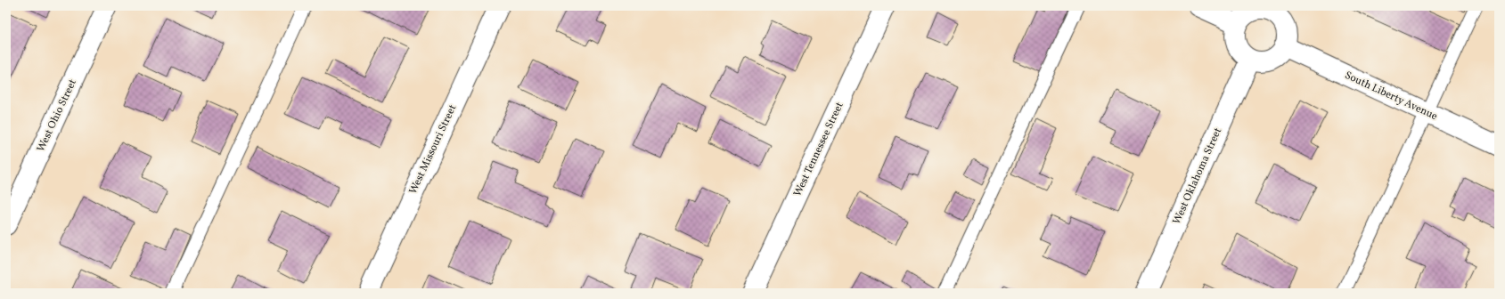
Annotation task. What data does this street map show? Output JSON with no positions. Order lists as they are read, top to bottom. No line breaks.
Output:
{"streets":{"street":["South Liberty Avenue","West Ohio Street","West Missouri Street","West Tennessee Street","West Oklahoma Street"]},"crossings":[["South Liberty Avenue","West Oklahoma Street"]]}
